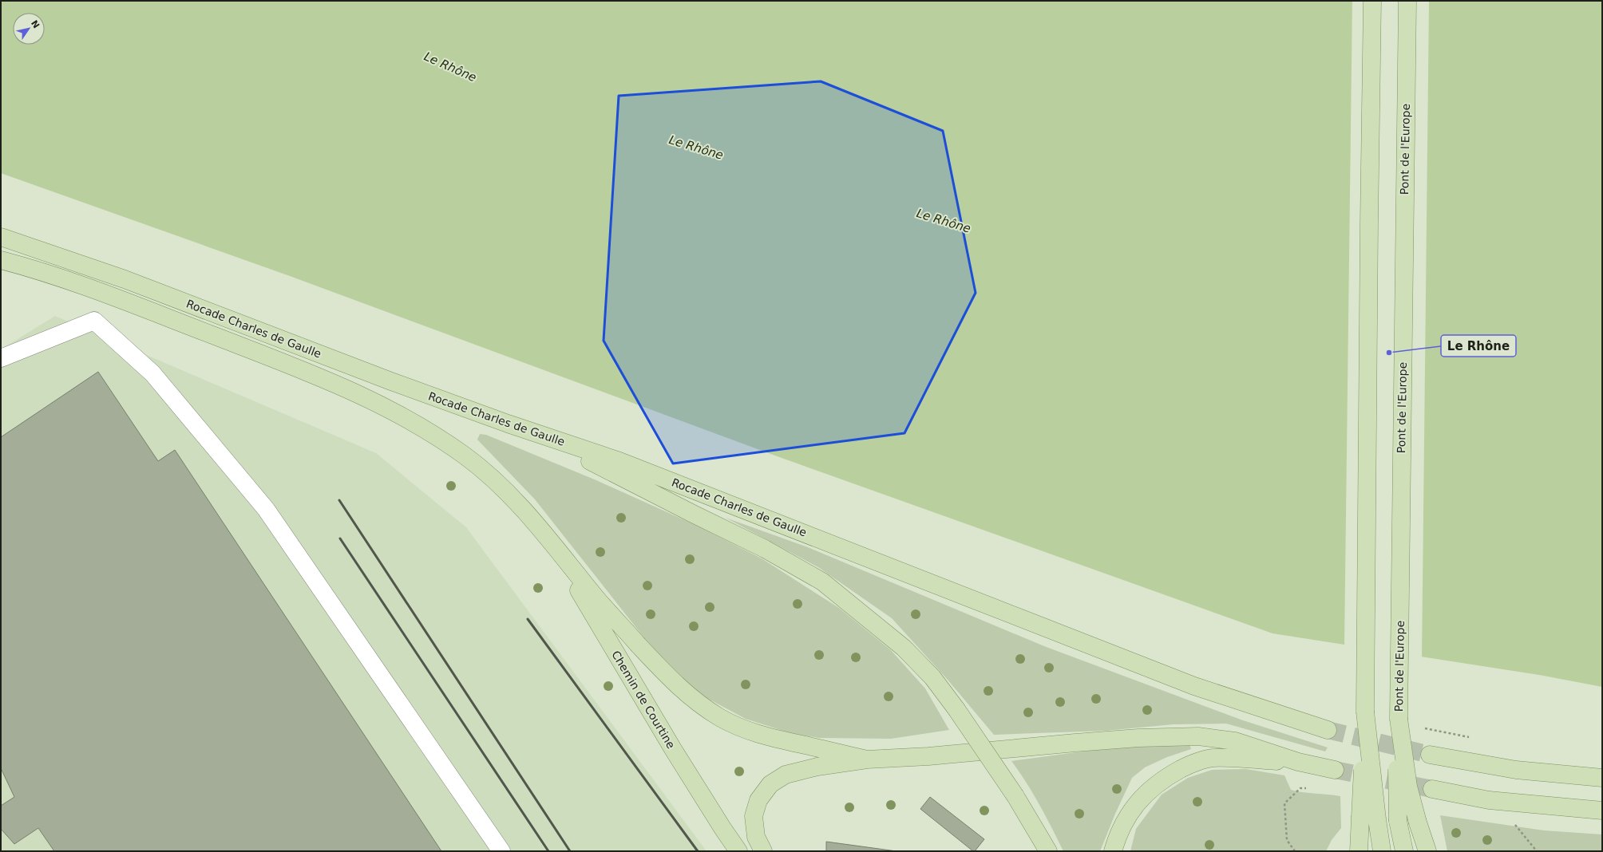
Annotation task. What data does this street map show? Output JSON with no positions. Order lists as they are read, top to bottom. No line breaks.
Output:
{"streets":{"main road":["Pont de l'Europe","Rocade Charles de Gaulle","Chemin de Courtine"]},"water":["Le Rhône"],"places":["Le Rhône"],"north":"top right"}
